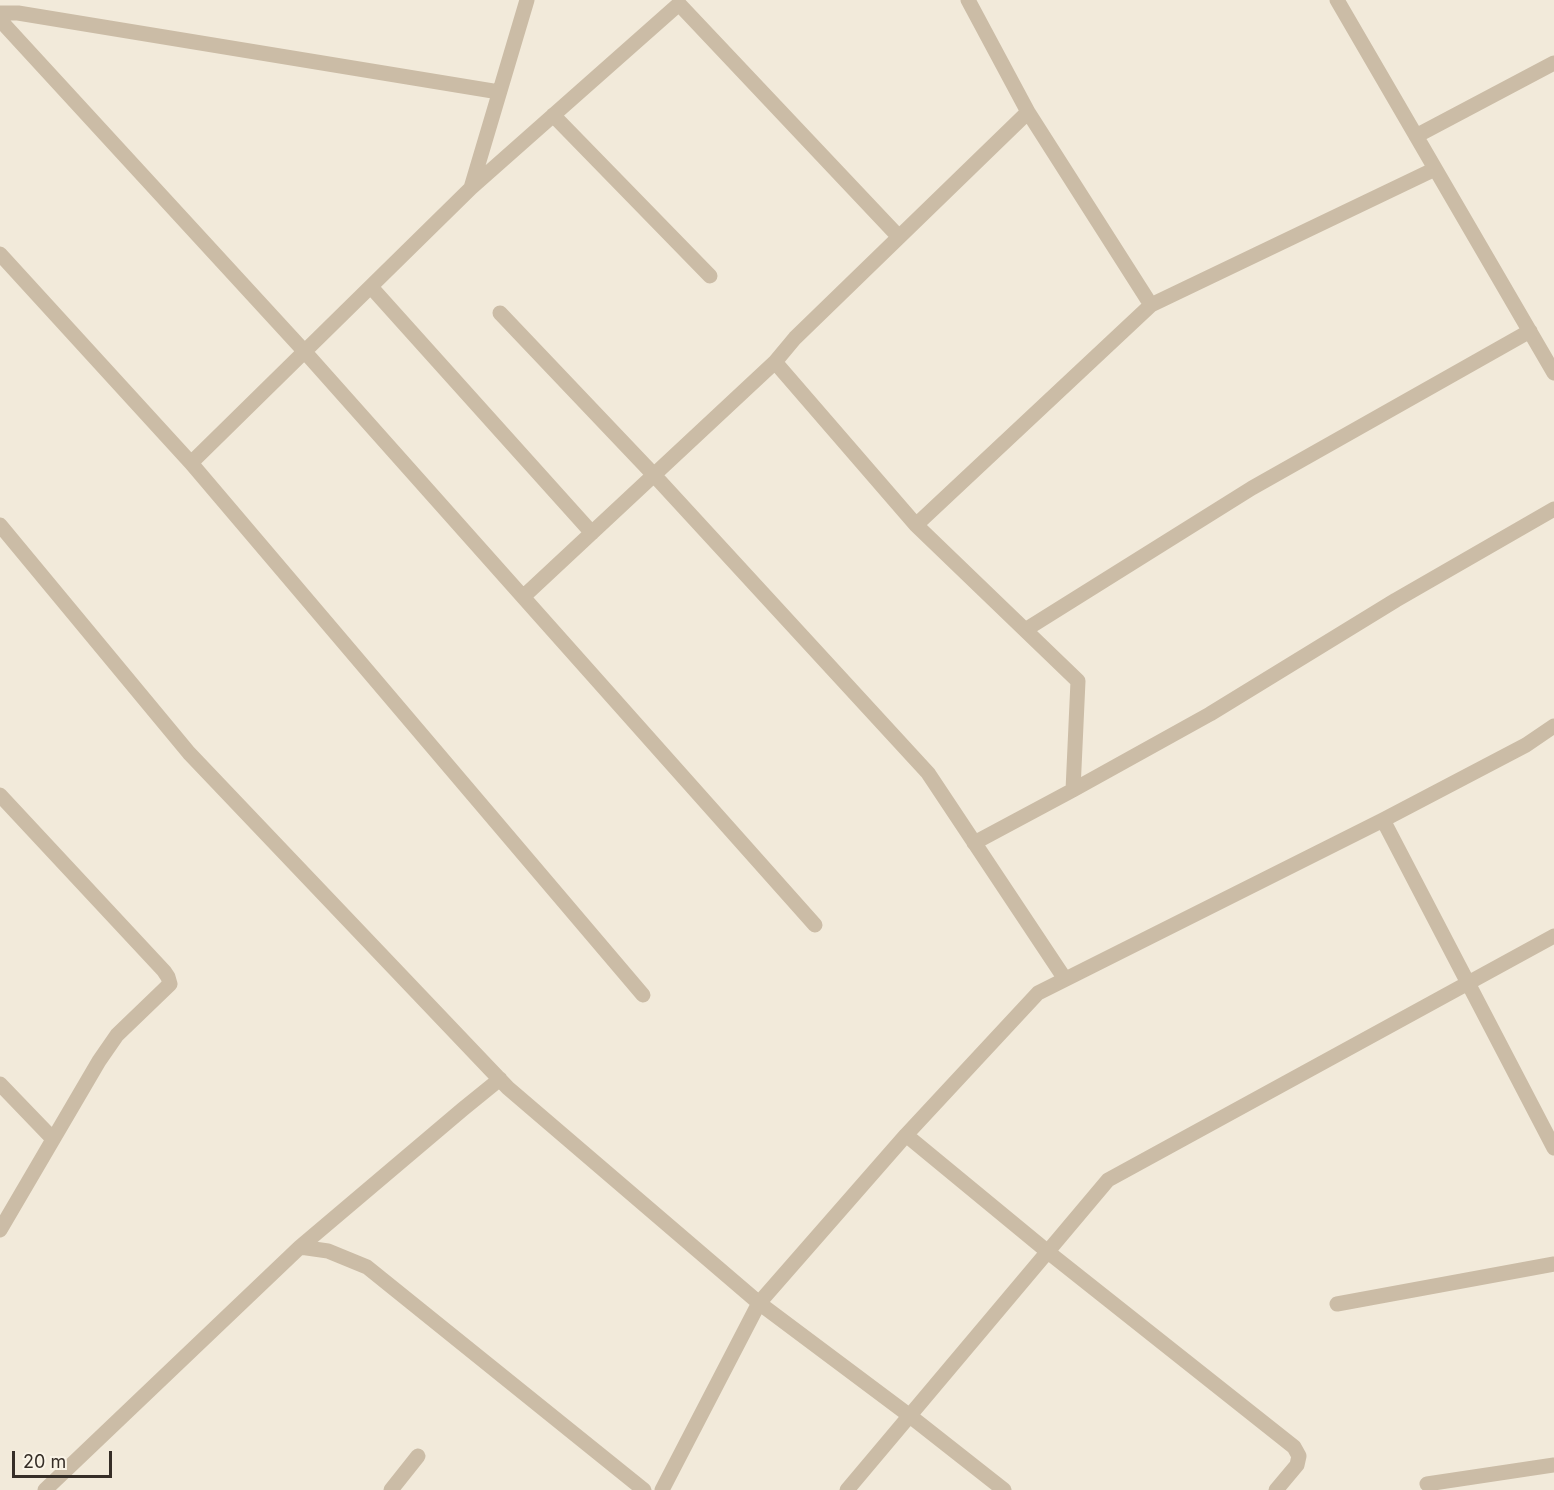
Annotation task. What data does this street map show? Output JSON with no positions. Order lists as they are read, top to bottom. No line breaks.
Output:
{"scale_bar":"20 m"}
